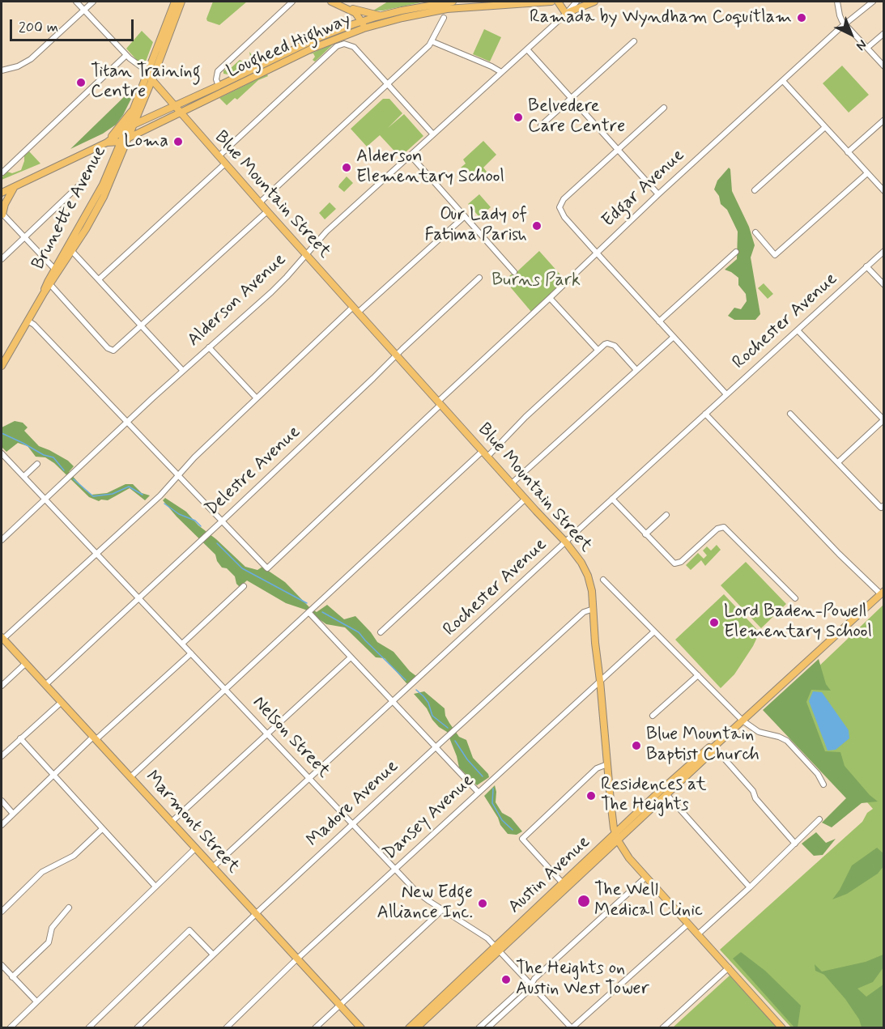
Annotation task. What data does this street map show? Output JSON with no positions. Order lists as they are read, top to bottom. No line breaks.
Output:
{"streets":{"main road":["Lougheed Highway","Blue Mountain Street","Brunette Avenue","Marmont Street","Austin Avenue"],"street":["Edgar Avenue","Alderson Avenue","Rochester Avenue","Delestre Avenue","Nelson Street","Madore Avenue","Dansey Avenue"]},"crossings":[["Lougheed Highway","Blue Mountain Street"],["Lougheed Highway","Brunette Avenue"],["Edgar Avenue","Blue Mountain Street"],["Edgar Avenue","Delestre Avenue"],["Blue Mountain Street","Brunette Avenue"],["Blue Mountain Street","Alderson Avenue"],["Blue Mountain Street","Rochester Avenue"],["Blue Mountain Street","Delestre Avenue"],["Blue Mountain Street","Madore Avenue"],["Blue Mountain Street","Dansey Avenue"],["Blue Mountain Street","Austin Avenue"],["Alderson Avenue","Nelson Street"],["Rochester Avenue","Nelson Street"],["Rochester Avenue","Marmont Street"],["Delestre Avenue","Nelson Street"],["Delestre Avenue","Marmont Street"],["Nelson Street","Madore Avenue"],["Nelson Street","Dansey Avenue"],["Nelson Street","Austin Avenue"],["Madore Avenue","Marmont Street"],["Dansey Avenue","Marmont Street"]],"parks":["Burns Park"],"places":["Ramada by Wyndham Coquitlam","Titan Training Centre","Belvedere Care Centre","Loma","Alderson Elementary School","Our Lady of Fatima Parish","Lord Baden-Powell Elementary School","Blue Mountain Baptist Church","Residences at The Heights","The Well Medical Clinic","New Edge Alliance Inc.","The Heights on Austin West Tower"],"scale_bar":"200 m","north":"bottom right"}
